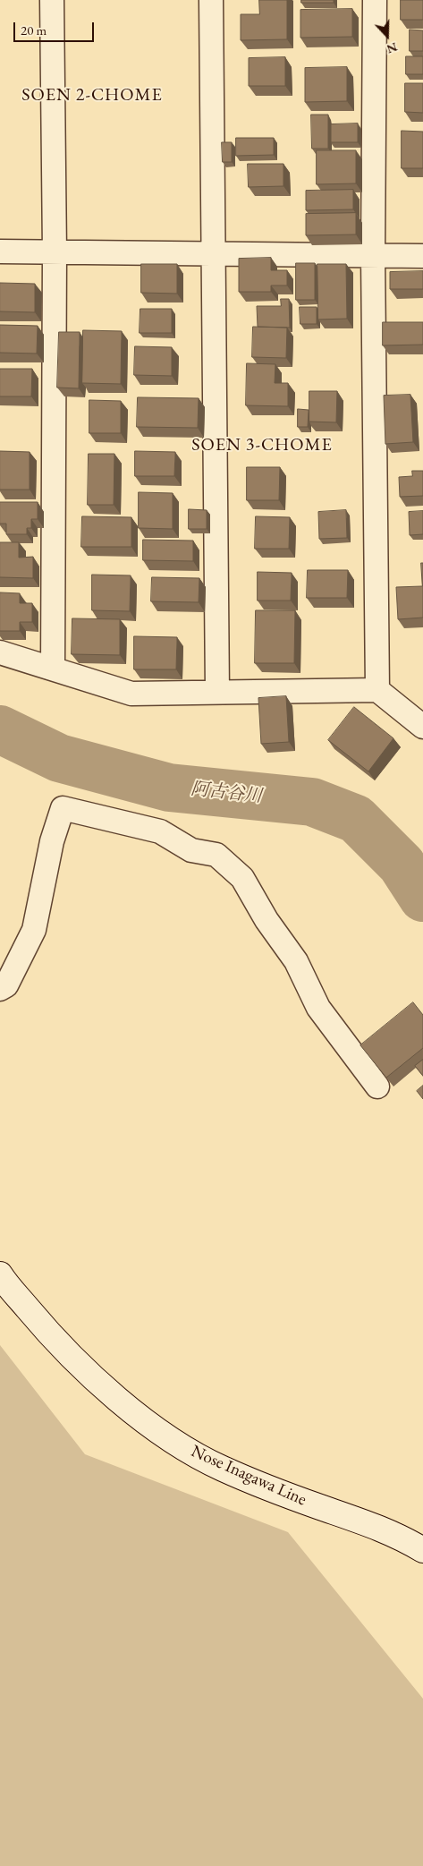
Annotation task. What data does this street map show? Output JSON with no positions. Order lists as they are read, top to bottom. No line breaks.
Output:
{"streets":{"main road":["Nose Inagawa Line"]},"districts":["SOEN 2-CHOME","SOEN 3-CHOME"],"water":["阿古谷川"],"scale_bar":"20 m","north":"bottom"}
